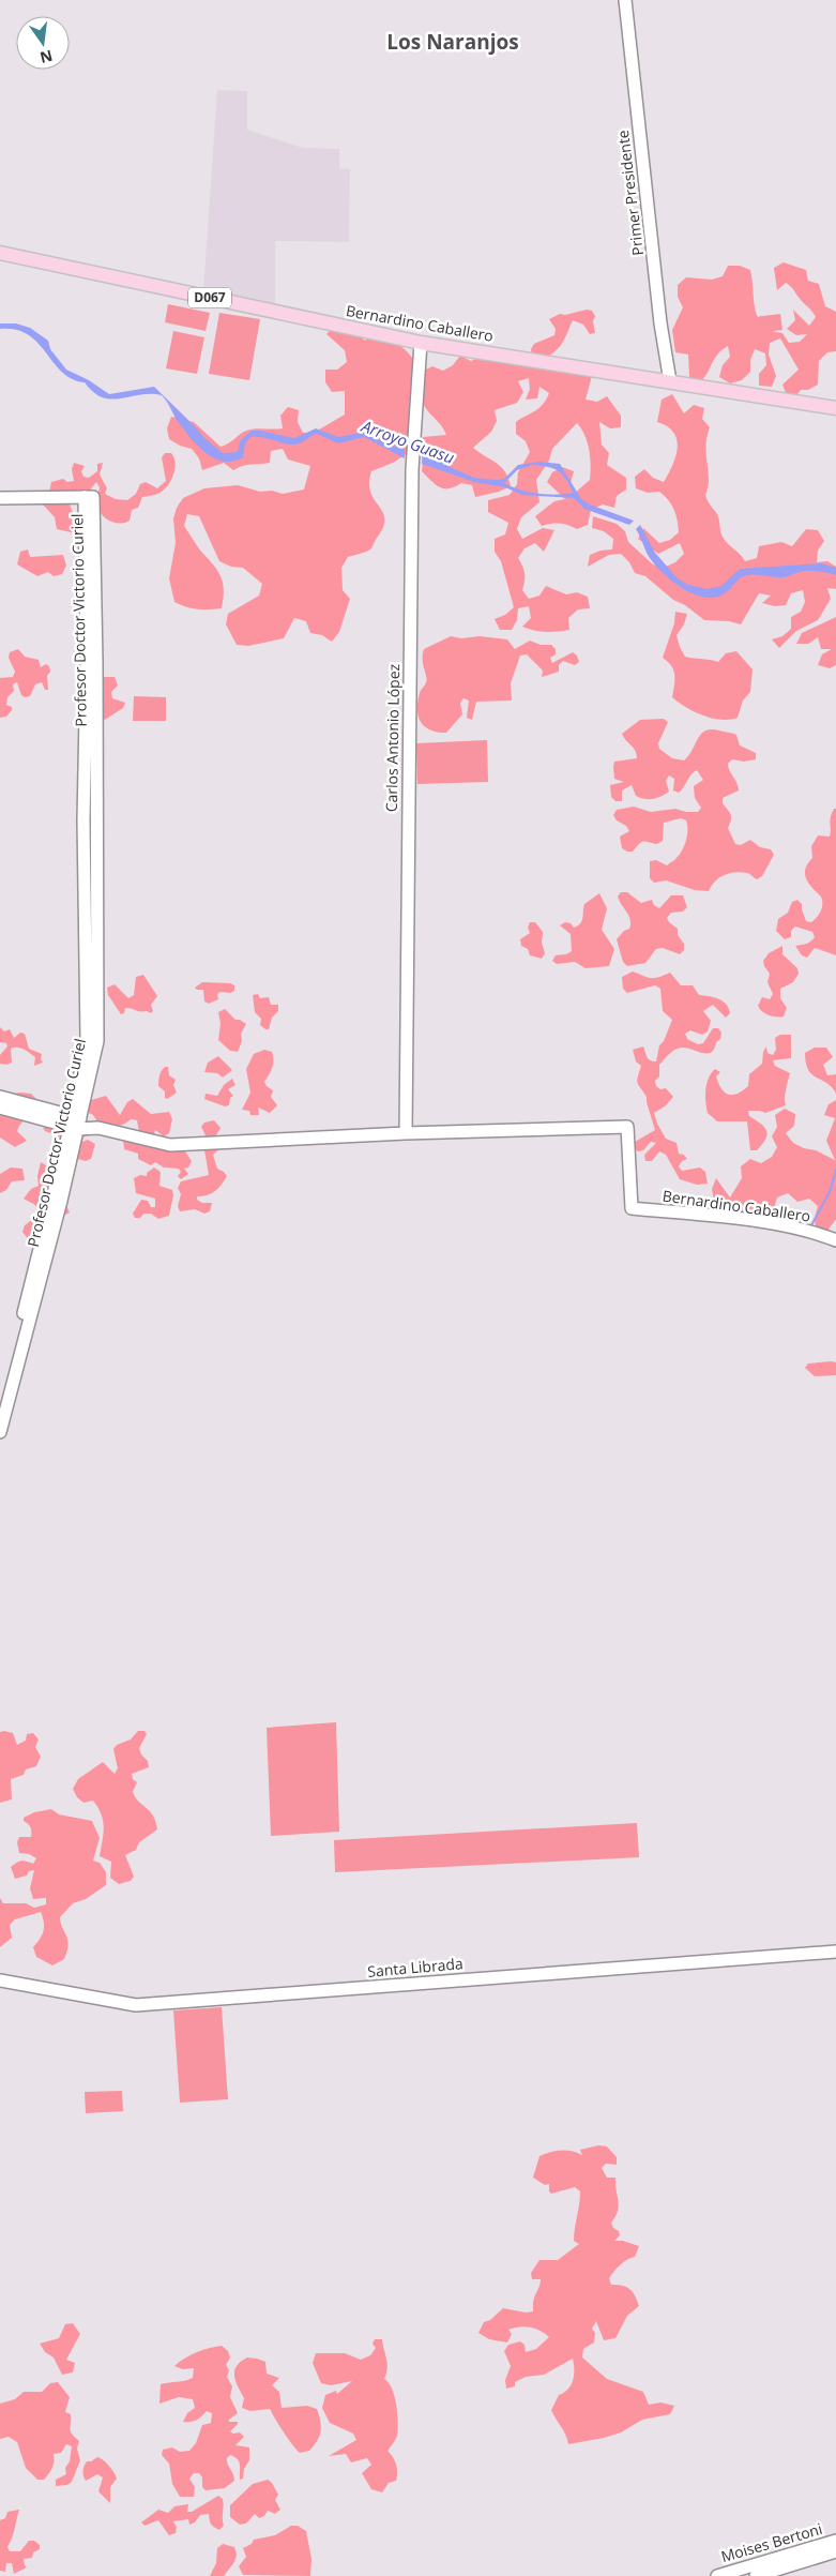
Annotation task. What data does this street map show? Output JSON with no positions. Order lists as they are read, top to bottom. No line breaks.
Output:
{"streets":{"main road":["D067","Bernardino Caballero"],"street":["Primer Presidente","Profesor Doctor Victorio Curiel","Carlos Antonio López","Santa Librada","Moises Bertoni"]},"crossings":[["Primer Presidente","Bernardino Caballero"],["Bernardino Caballero","Carlos Antonio López"]],"districts":["Los Naranjos"],"water":["Arroyo Guasu"],"north":"bottom"}
